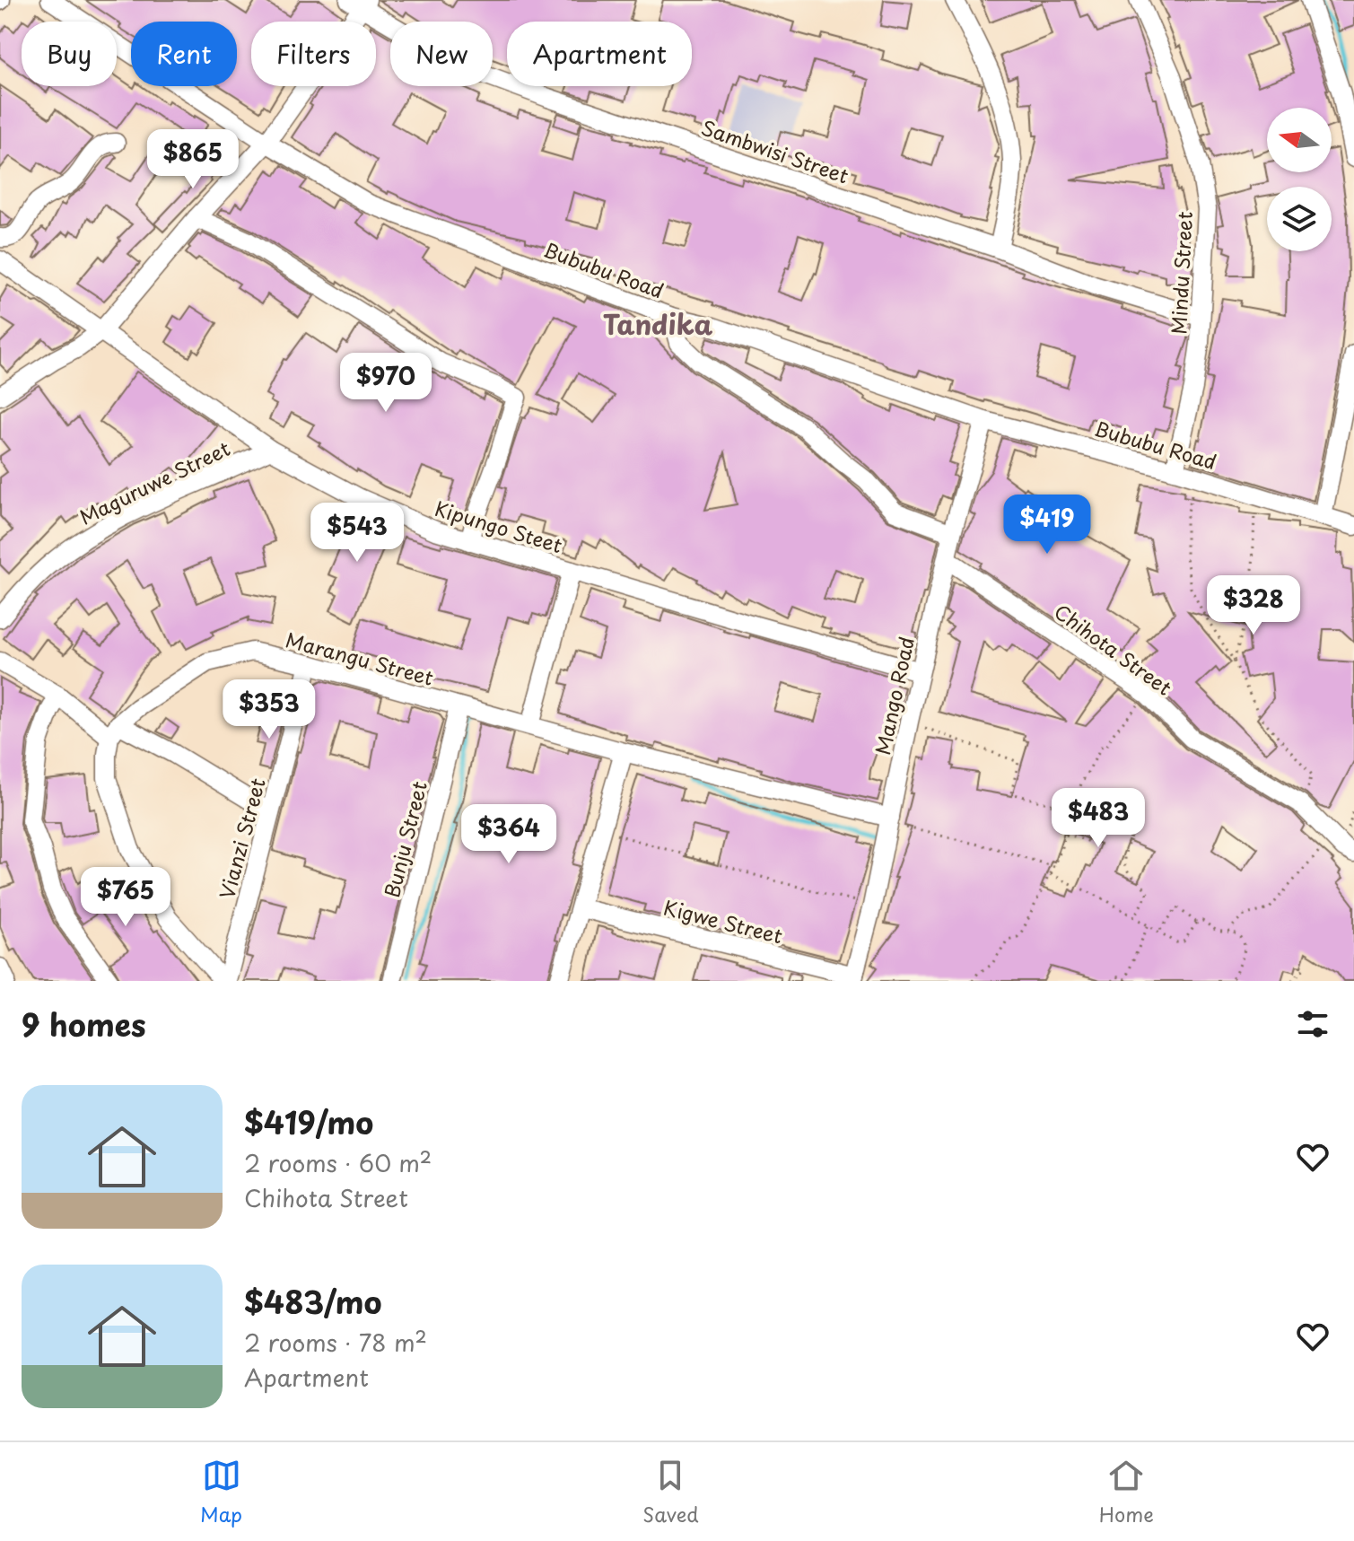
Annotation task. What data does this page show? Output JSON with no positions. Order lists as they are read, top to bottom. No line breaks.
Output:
{"streets":{"street":["Sambwisi Street","Bububu Road","Mindu Street","Maguruwe Street","Kipungo Steet","Chihota Street","Marangu Street","Mango Road","Vianzi Street","Bunju Street","Kigwe Street"]},"crossings":[["Sambwisi Street","Mindu Street"],["Bububu Road","Mindu Street"],["Bububu Road","Mango Road"],["Maguruwe Street","Kipungo Steet"],["Kipungo Steet","Mango Road"],["Chihota Street","Mango Road"],["Marangu Street","Mango Road"],["Marangu Street","Vianzi Street"],["Marangu Street","Bunju Street"],["Mango Road","Kigwe Street"]],"districts":["Tandika"],"north":"left","page":{"chip":["Buy","Rent","Filters","New","Apartment"],"price":["$865","$970","$419","$543","$328","$353","$483","$364","$765"],"heading":"9 homes","list":[{"name":"$419/mo","note":"2 rooms · 60 m² · Chihota Street"},{"name":"$483/mo","note":"2 rooms · 78 m² · Apartment"}],"tabs":["Map","Saved","Home"]}}
